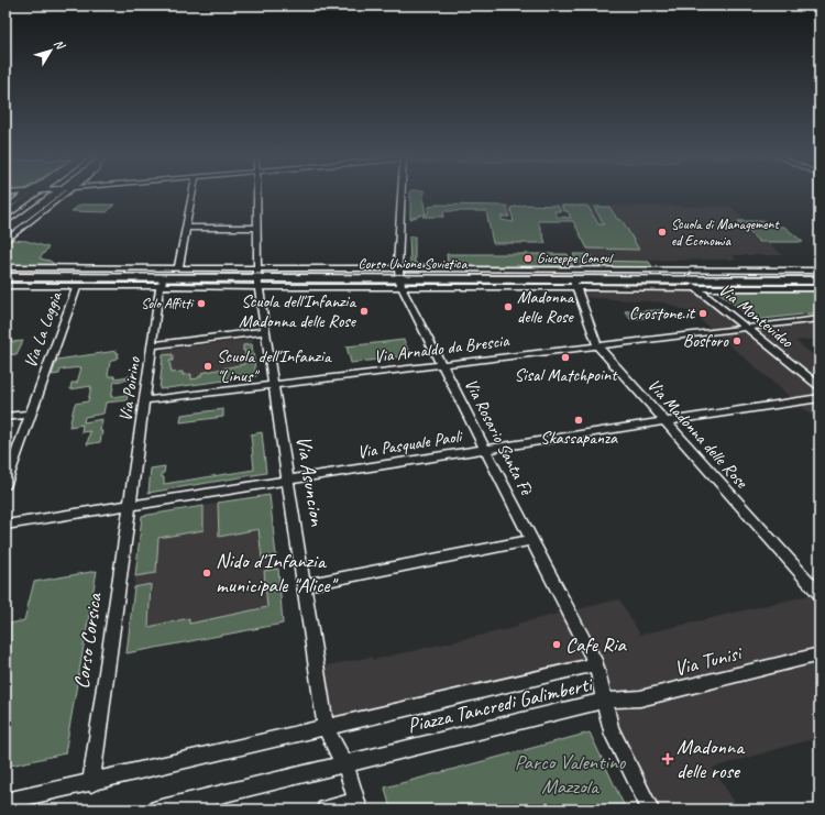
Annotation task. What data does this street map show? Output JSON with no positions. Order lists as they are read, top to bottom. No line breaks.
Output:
{"streets":{"main road":["Corso Unione Sovietica"],"street":["Via Montevideo","Via La Loggia","Via Arnaldo da Brescia","Via Poirino","Via Madonna delle Rose","Via Rosario Santa Fè","Via Pasquale Paoli","Via Asuncion","Corso Corsica","Via Tunisi","Piazza Tancredi Galimberti"]},"crossings":[["Corso Unione Sovietica","Via Montevideo"],["Corso Unione Sovietica","Via La Loggia"],["Corso Unione Sovietica","Via Poirino"],["Corso Unione Sovietica","Via Madonna delle Rose"],["Corso Unione Sovietica","Via Rosario Santa Fè"],["Corso Unione Sovietica","Via Asuncion"],["Via Montevideo","Via Arnaldo da Brescia"],["Via Arnaldo da Brescia","Via Poirino"],["Via Arnaldo da Brescia","Via Madonna delle Rose"],["Via Arnaldo da Brescia","Via Rosario Santa Fè"],["Via Arnaldo da Brescia","Via Asuncion"],["Via Poirino","Via Pasquale Paoli"],["Via Poirino","Corso Corsica"],["Via Madonna delle Rose","Via Pasquale Paoli"],["Via Rosario Santa Fè","Via Pasquale Paoli"],["Via Rosario Santa Fè","Via Tunisi"],["Via Rosario Santa Fè","Piazza Tancredi Galimberti"],["Via Pasquale Paoli","Via Asuncion"],["Via Pasquale Paoli","Corso Corsica"],["Via Asuncion","Piazza Tancredi Galimberti"],["Via Tunisi","Piazza Tancredi Galimberti"]],"parks":["Parco Valentino Mazzola"],"places":{"other":["Scuola di Management ed Economia","Giuseppe Consul","Solo Affitti","Madonna delle Rose","Scuola dell'Infanzia Madonna delle Rose","Crostone.it","Bosforo","Sisal Matchpoint","Scuola dell'Infanzia \"Linus\"","Skassapanza","Nido d'Infanzia municipale \"Alice\"","Cafe Ria"],"health":["Madonna delle rose"]},"north":"top right"}
